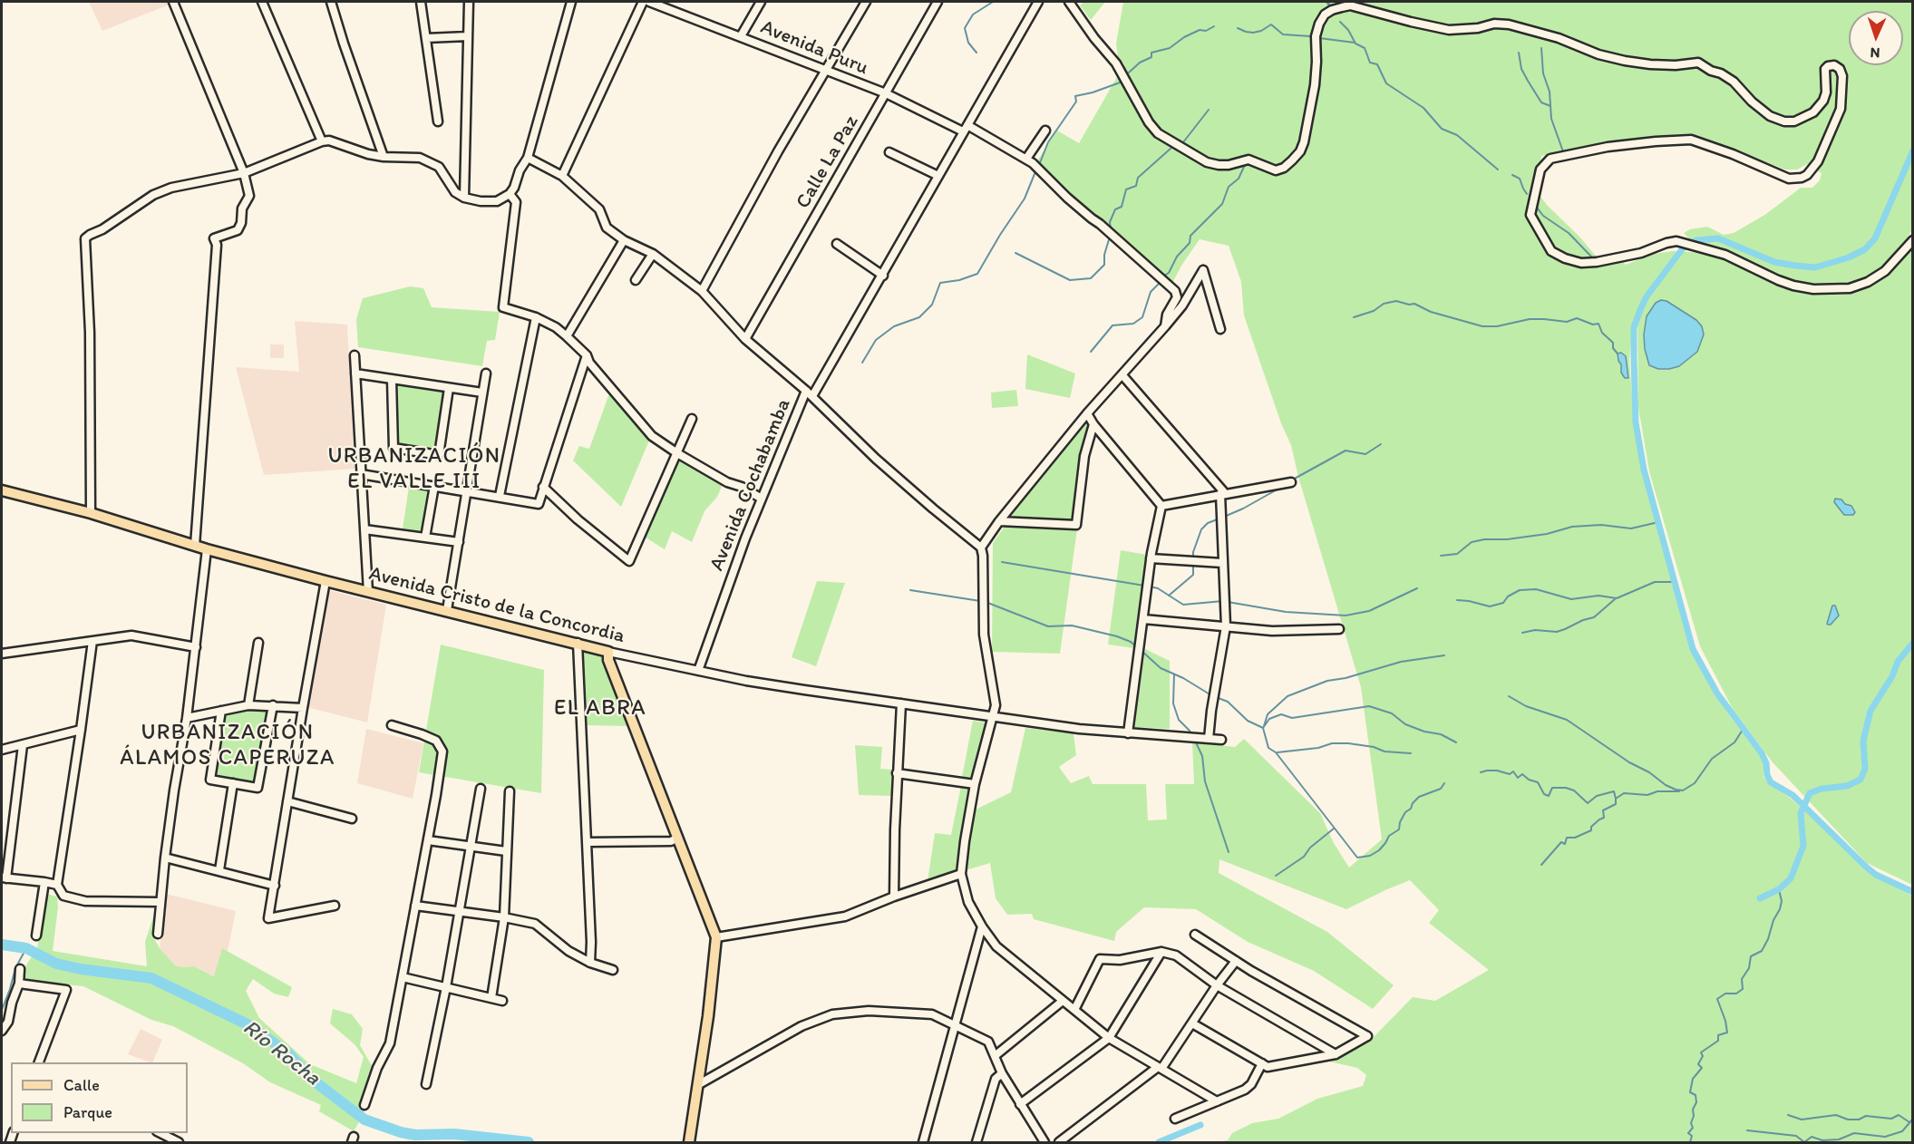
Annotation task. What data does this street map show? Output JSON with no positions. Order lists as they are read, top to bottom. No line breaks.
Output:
{"streets":{"main road":["Avenida Cristo de la Concordia"],"street":["Avenida Puru","Calle La Paz","Avenida Cochabamba"]},"crossings":[["Avenida Puru","Calle La Paz"],["Avenida Puru","Avenida Cochabamba"],["Avenida Cochabamba","Avenida Cristo de la Concordia"]],"districts":["URBANIZACIÓN EL VALLE III","EL ABRA","URBANIZACIÓN ÁLAMOS CAPERUZA"],"water":["Río Rocha"],"legend":["Calle","Parque"],"north":"bottom"}
